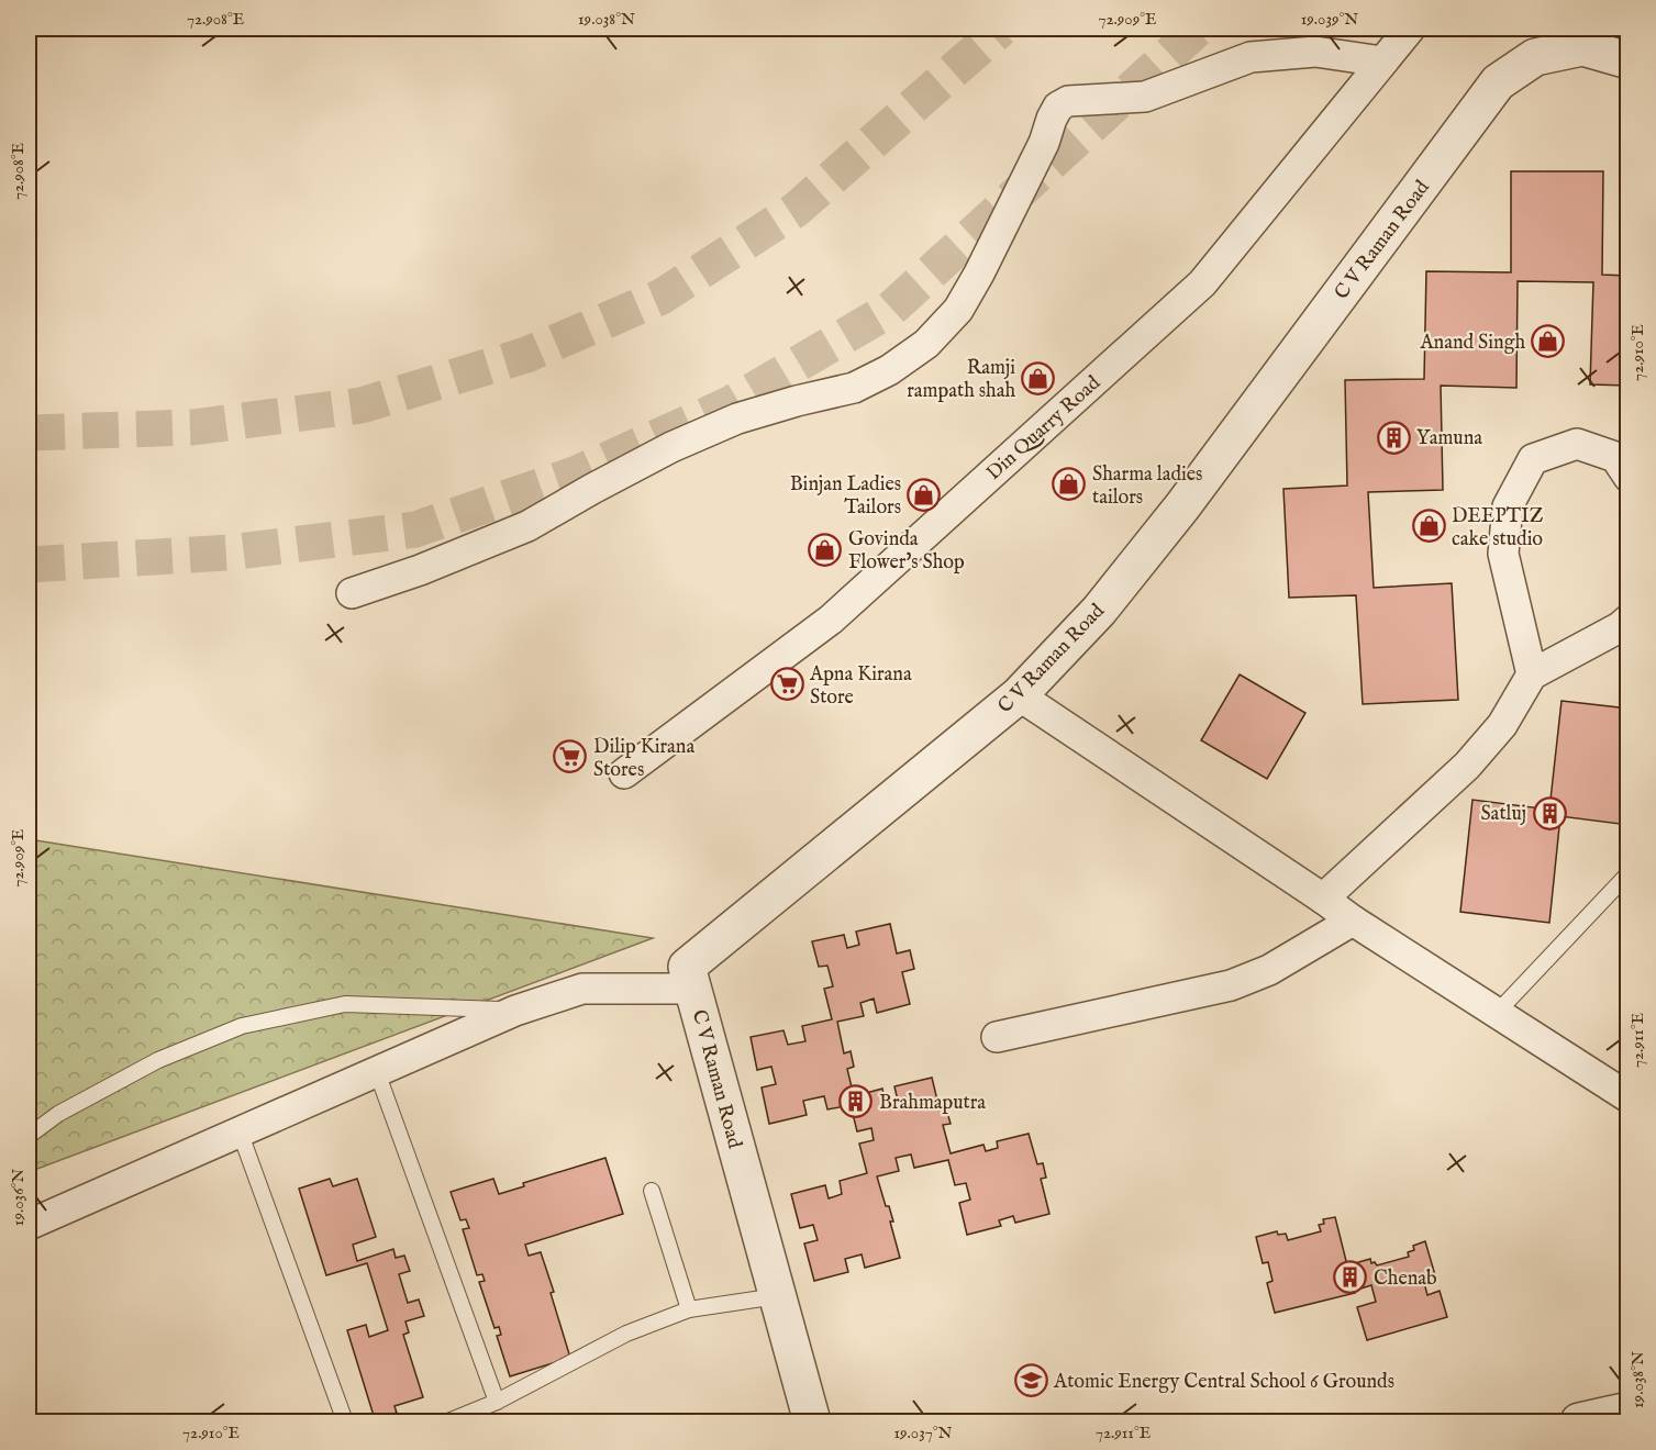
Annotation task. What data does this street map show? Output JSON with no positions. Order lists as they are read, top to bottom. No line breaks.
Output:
{"streets":{"street":["C V Raman Road","Din Quarry Road"]},"places":{"shop":["Anand Singh","Ramji rampath shah","Sharma ladies tailors","Binjan Ladies Tailors","DEEPTIZ cake studio","Govinda Flower's Shop"],"building":["Yamuna","Satluj","Brahmaputra","Chenab"],"supermarket":["Apna Kirana Store","Dilip Kirana Stores"],"school or university":["Atomic Energy Central School 6 Grounds"]},"coordinates":["72.908°E","19.038°N","72.909°E","19.039°N","72.910°E","72.911°E","19.036°N","19.037°N"]}
